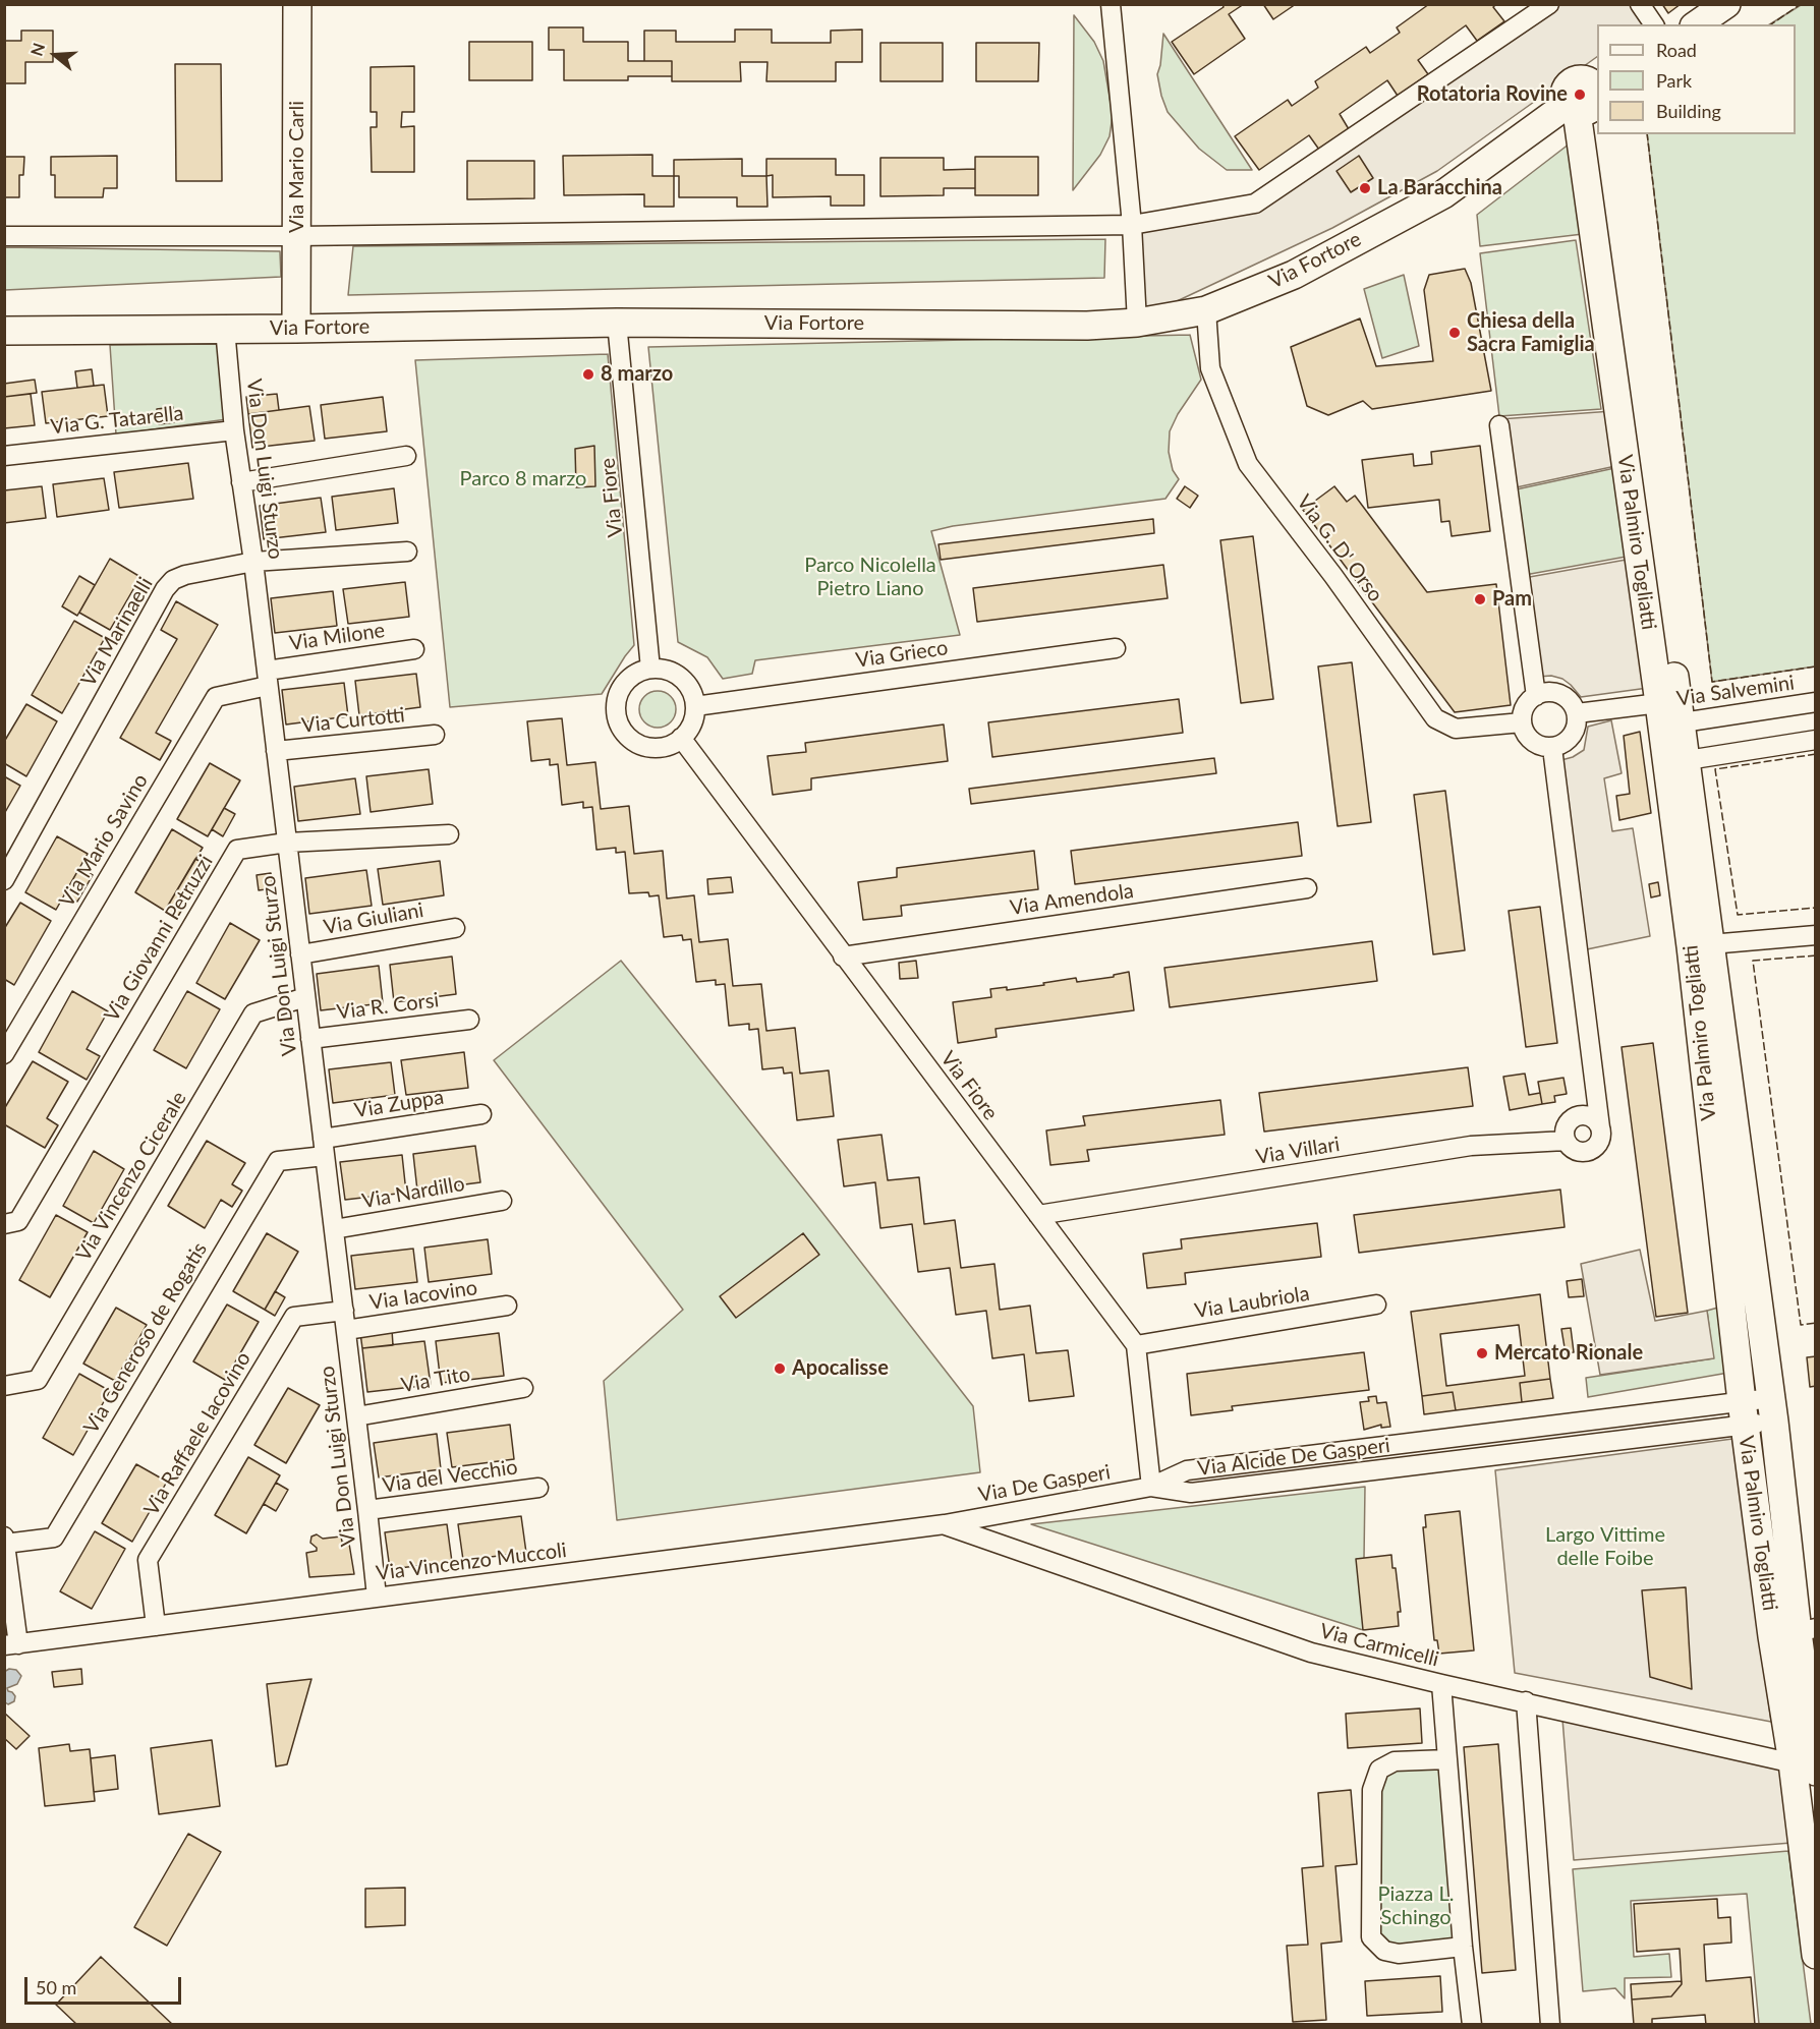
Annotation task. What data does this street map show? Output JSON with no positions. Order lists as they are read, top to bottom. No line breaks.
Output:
{"streets":{"street":["Via Mario Carli","Via Fortore","Via G. Tatarella","Via Don Luigi Sturzo","Via Fiore","Via Palmiro Togliatti","Via G. D' Orso","Via Marinaelli","Via Milone","Via Grieco","Via Salvemini","Via Curtotti","Via Mario Savino","Via Amendola","Via Giuliani","Via Giovanni Petruzzi","Via R. Corsi","Via Zuppa","Via Villari","Via Vincenzo Cicerale","Via Nardillo","Via Iacovino","Via Laubriola","Via Generoso de Rogatis","Via Tito","Via Raffaele Iacovino","Via Alcide De Gasperi","Via del Vecchio","Via De Gasperi","Via Vincenzo Muccoli","Via Carmicelli"]},"crossings":[["Via Mario Carli","Via Fortore"],["Via Fortore","Via Don Luigi Sturzo"],["Via Fortore","Via Fiore"],["Via Fortore","Via Palmiro Togliatti"],["Via Fortore","Via G. D' Orso"],["Via G. Tatarella","Via Don Luigi Sturzo"],["Via Don Luigi Sturzo","Via Marinaelli"],["Via Don Luigi Sturzo","Via Milone"],["Via Don Luigi Sturzo","Via Curtotti"],["Via Don Luigi Sturzo","Via Mario Savino"],["Via Don Luigi Sturzo","Via Giuliani"],["Via Don Luigi Sturzo","Via Giovanni Petruzzi"],["Via Don Luigi Sturzo","Via R. Corsi"],["Via Don Luigi Sturzo","Via Zuppa"],["Via Don Luigi Sturzo","Via Vincenzo Cicerale"],["Via Don Luigi Sturzo","Via Nardillo"],["Via Don Luigi Sturzo","Via Iacovino"],["Via Don Luigi Sturzo","Via Generoso de Rogatis"],["Via Don Luigi Sturzo","Via Tito"],["Via Don Luigi Sturzo","Via Raffaele Iacovino"],["Via Don Luigi Sturzo","Via del Vecchio"],["Via Don Luigi Sturzo","Via Vincenzo Muccoli"],["Via Fiore","Via Grieco"],["Via Fiore","Via Amendola"],["Via Fiore","Via Villari"],["Via Fiore","Via Laubriola"],["Via Palmiro Togliatti","Via Salvemini"],["Via Palmiro Togliatti","Via Alcide De Gasperi"],["Via Palmiro Togliatti","Via Carmicelli"],["Via Milone","Via Mario Savino"],["Via Zuppa","Via Generoso de Rogatis"],["Via Raffaele Iacovino","Via Vincenzo Muccoli"],["Via Alcide De Gasperi","Via De Gasperi"],["Via De Gasperi","Via Vincenzo Muccoli"],["Via De Gasperi","Via Carmicelli"],["Via Vincenzo Muccoli","Via Carmicelli"]],"parks":["Parco 8 marzo","Parco Nicolella Pietro Liano","Largo Vittime delle Foibe","Piazza L. Schingo"],"places":["Rotatoria Rovine","La Baracchina","Chiesa della Sacra Famiglia","8 marzo","Pam","Mercato Rionale","Apocalisse"],"legend":["Road","Park","Building"],"scale_bar":"50 m","north":"left"}
